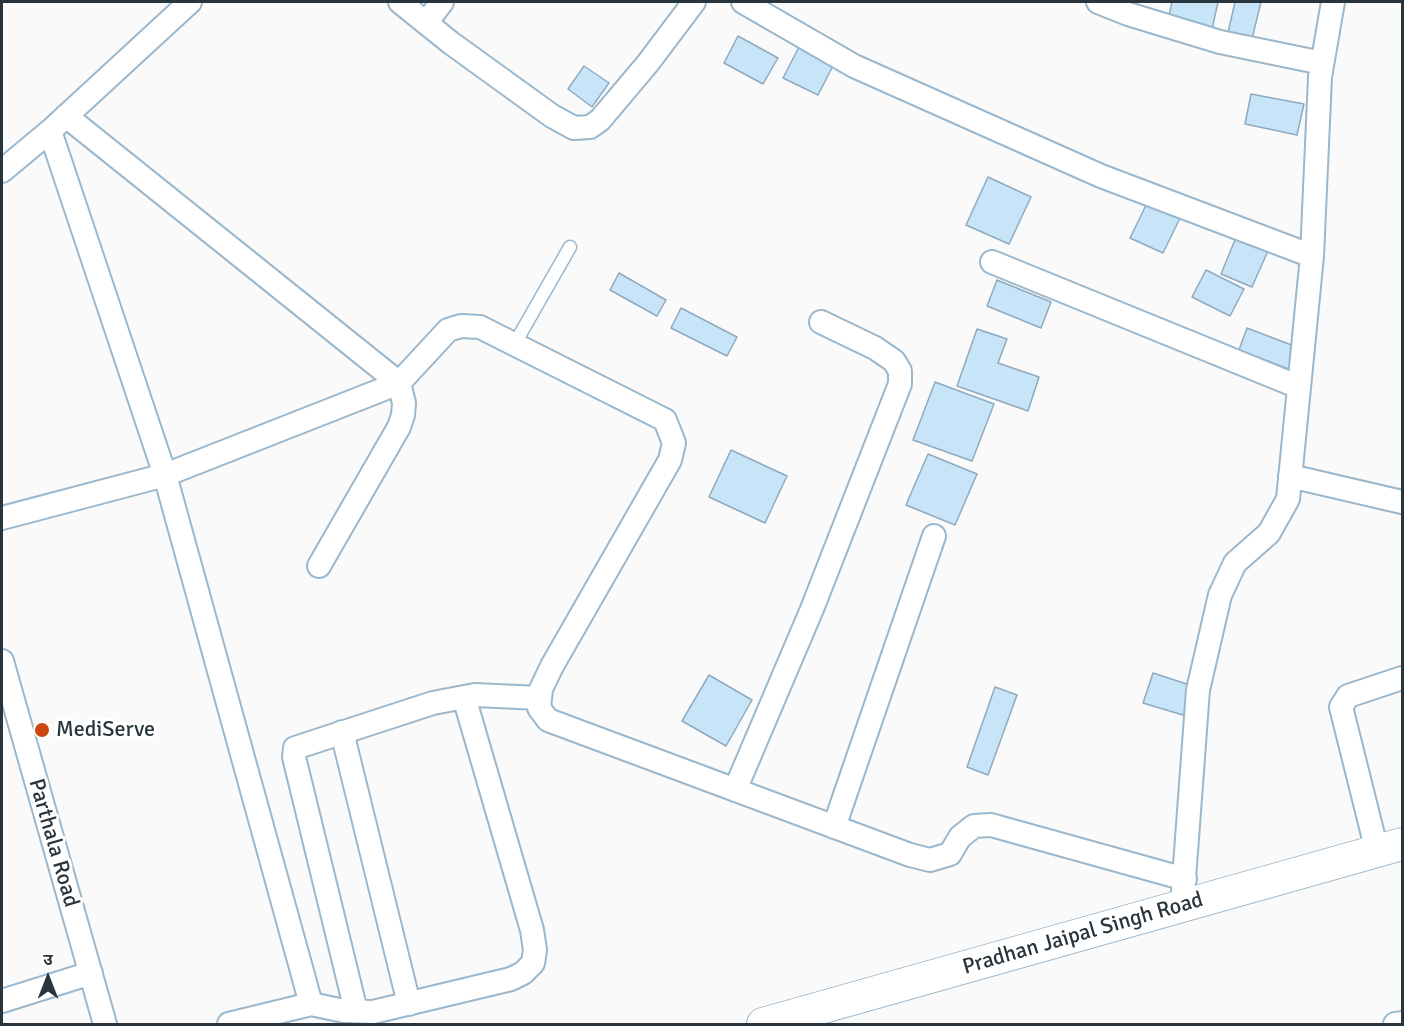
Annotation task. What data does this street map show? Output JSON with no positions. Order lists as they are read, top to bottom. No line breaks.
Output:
{"streets":{"street":["Parthala Road","Pradhan Jaipal Singh Road"]},"places":["MediServe"],"north":"top"}
